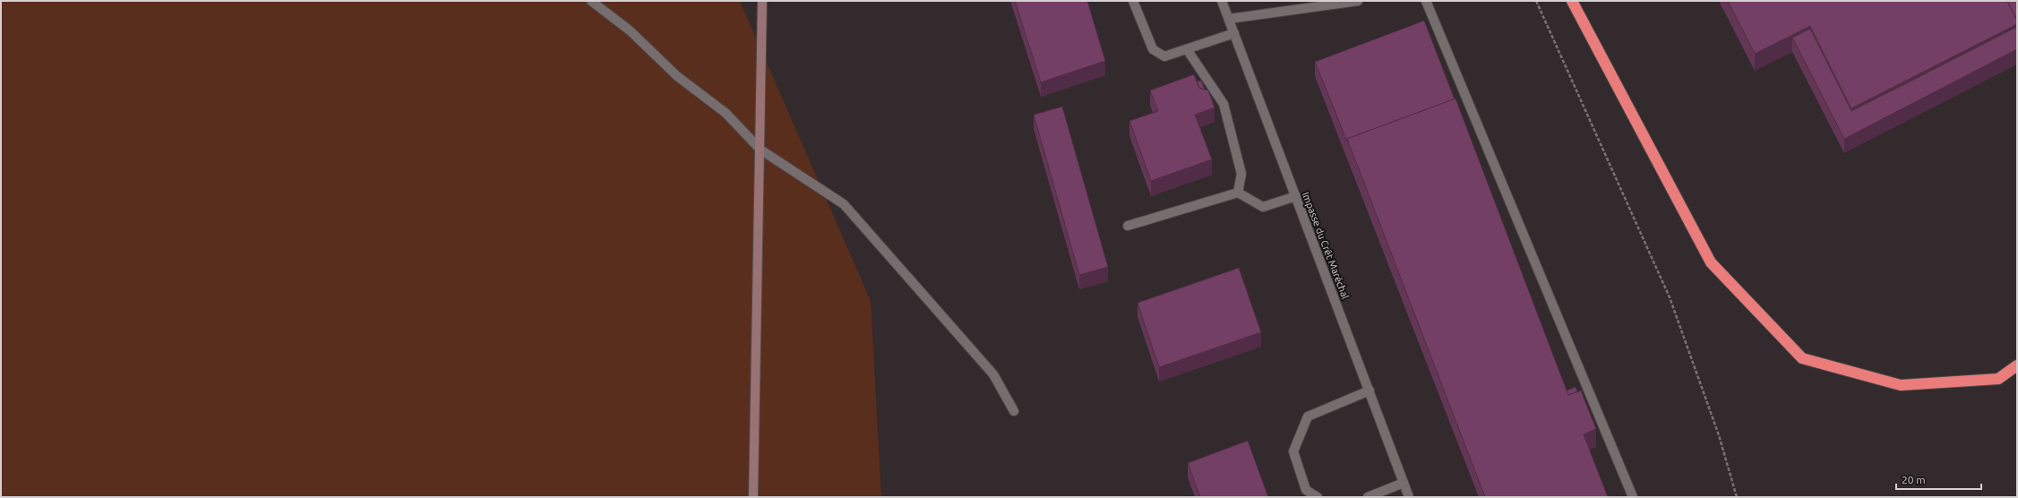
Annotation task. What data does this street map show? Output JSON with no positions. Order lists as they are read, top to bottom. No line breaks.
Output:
{"streets":{"street":["Impasse du Crêt Maréchal"]},"scale_bar":"20 m"}
